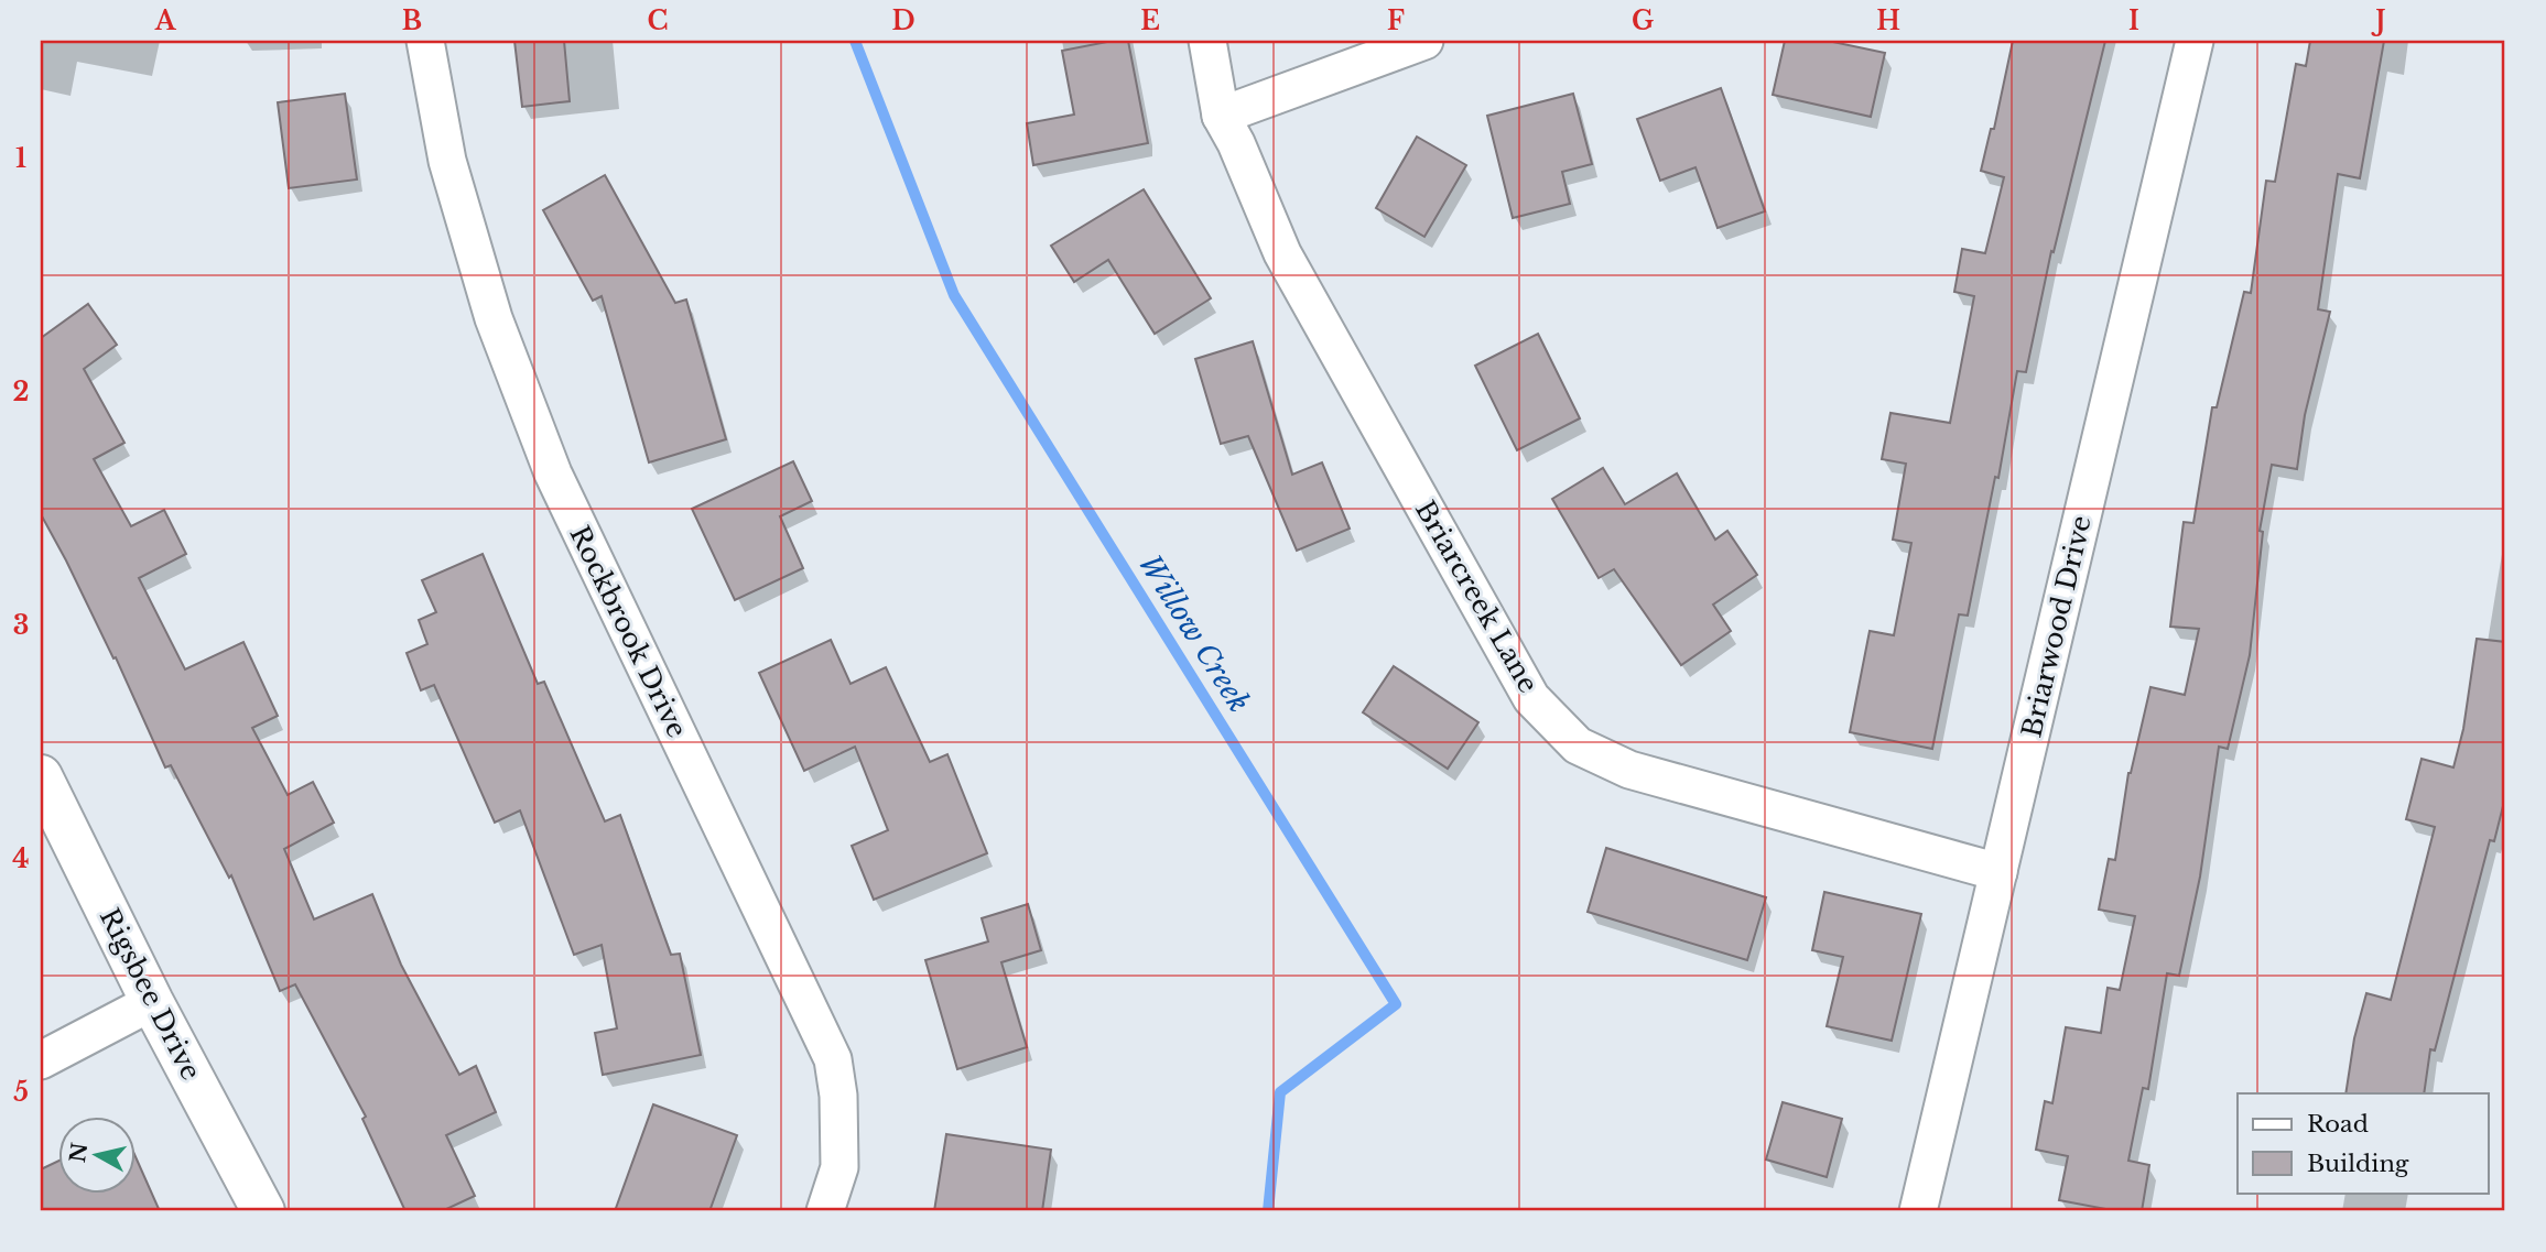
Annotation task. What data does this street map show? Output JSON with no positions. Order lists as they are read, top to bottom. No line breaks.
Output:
{"streets":{"street":["Briarcreek Lane","Briarwood Drive","Rockbrook Drive","Rigsbee Drive"]},"crossings":[["Briarcreek Lane","Briarwood Drive"]],"water":["Willow Creek"],"legend":["Road","Building"],"north":"left","grid":{"columns":["A","B","C","D","E","F","G","H","I","J"],"rows":["1","2","3","4","5"]}}
